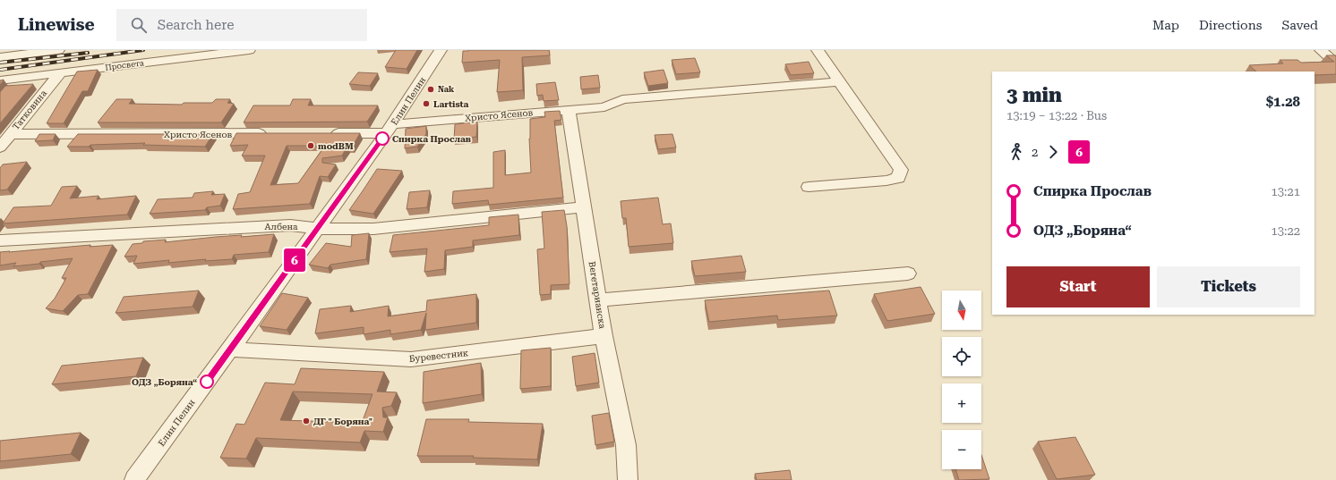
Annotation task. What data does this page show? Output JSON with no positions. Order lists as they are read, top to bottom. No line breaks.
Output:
{"streets":{"street":["Просвета","Елин Пелин","Татковина","Христо Ясенов","Албена","Вегетарианска","Буревестник"]},"crossings":[["Просвета","Татковина"],["Елин Пелин","Христо Ясенов"],["Елин Пелин","Албена"],["Елин Пелин","Буревестник"],["Татковина","Христо Ясенов"],["Христо Ясенов","Вегетарианска"],["Албена","Вегетарианска"],["Вегетарианска","Буревестник"]],"places":["Nak","Lartista","Спирка Прослав","modBM","ОДЗ „Боряна“","ДГ \" Боряна\""],"lines":["bus line 6"],"north":"bottom","page":{"header":"Linewise","search":"Search here","nav":["Map","Directions","Saved"],"on_map":"6","heading":["3 min","13:19 – 13:22 · Bus","$1.28"],"legs":["2","6"],"list":[{"name":"Спирка Прослав","value":"13:21"},{"name":"ОДЗ „Боряна“","value":"13:22"}],"buttons":["Start","Tickets"],"map_buttons":["+","−"]}}
